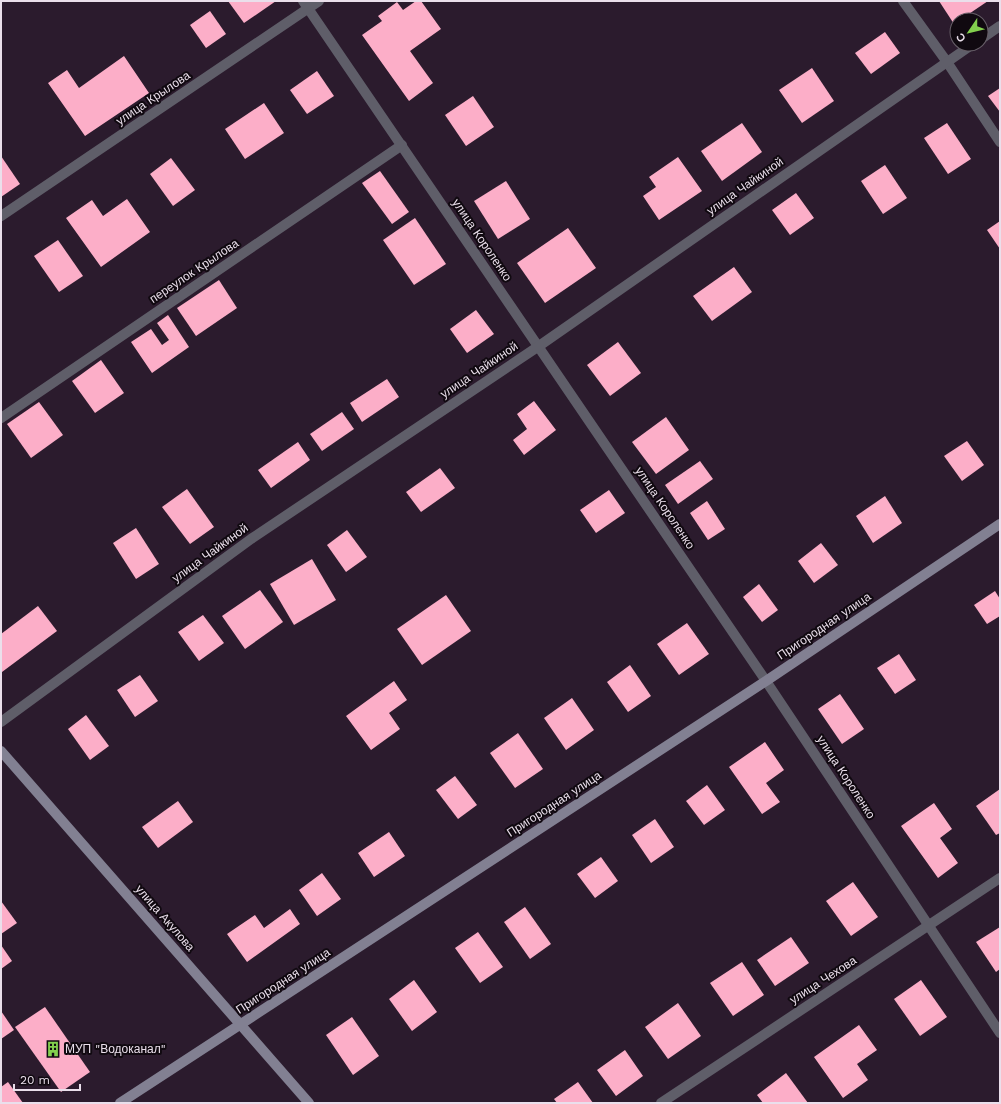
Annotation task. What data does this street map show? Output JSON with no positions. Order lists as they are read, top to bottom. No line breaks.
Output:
{"streets":{"main road":["Пригородная улица","улица Акулова"],"street":["улица Крылова","улица Чайкиной","улица Короленко","переулок Крылова","улица Чехова"]},"crossings":[["улица Крылова","улица Короленко"],["улица Чайкиной","улица Короленко"],["улица Короленко","переулок Крылова"],["улица Короленко","Пригородная улица"],["улица Короленко","улица Чехова"],["Пригородная улица","улица Акулова"]],"places":{"building":["МУП \"Водоканал\""]},"scale_bar":"20 m","north":"bottom left"}
